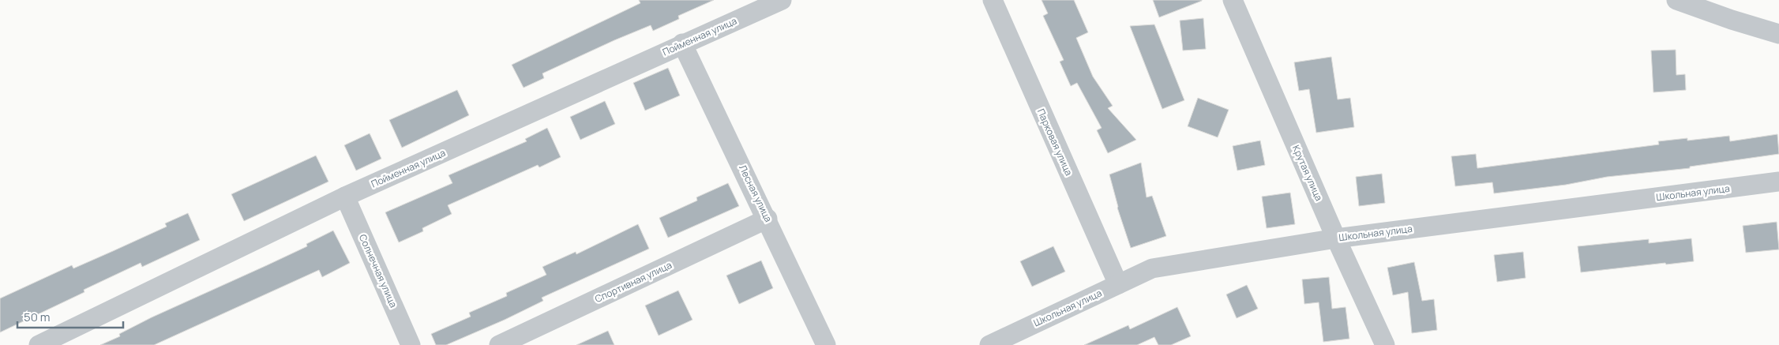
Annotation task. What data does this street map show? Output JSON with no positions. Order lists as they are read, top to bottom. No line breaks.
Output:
{"streets":{"street":["Пойменная улица","Парковая улица","Крутая улица","Школьная улица","Лесная улица","Солнечная улица","Спортивная улица"]},"crossings":[["Пойменная улица","Лесная улица"],["Пойменная улица","Солнечная улица"],["Парковая улица","Школьная улица"],["Крутая улица","Школьная улица"],["Лесная улица","Спортивная улица"]],"scale_bar":"50 m"}
